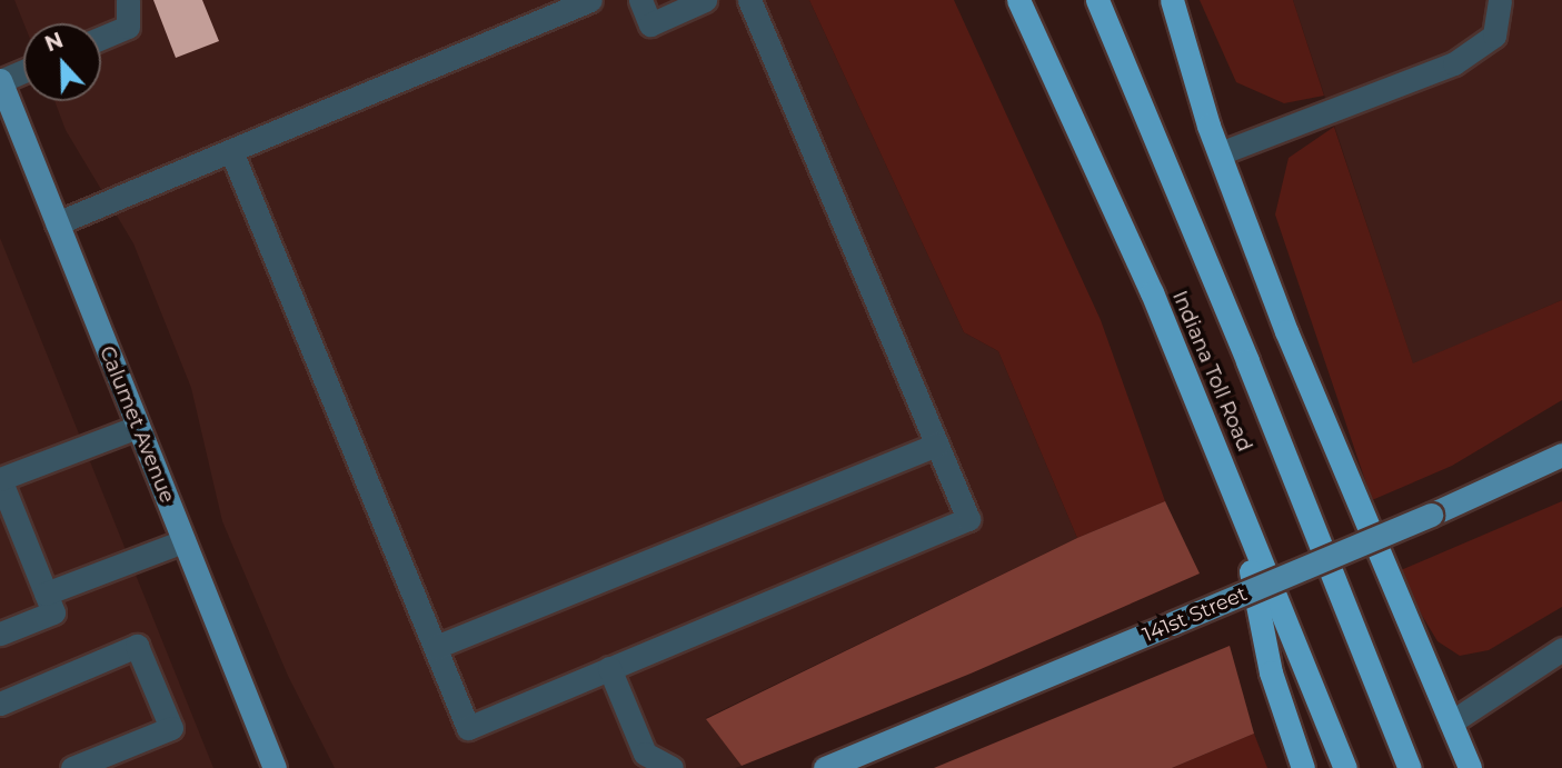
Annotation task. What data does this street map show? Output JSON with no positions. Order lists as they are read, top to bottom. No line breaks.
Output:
{"streets":{"highway":["Indiana Toll Road"],"main road":["Calumet Avenue","141st Street"]},"north":"top"}
